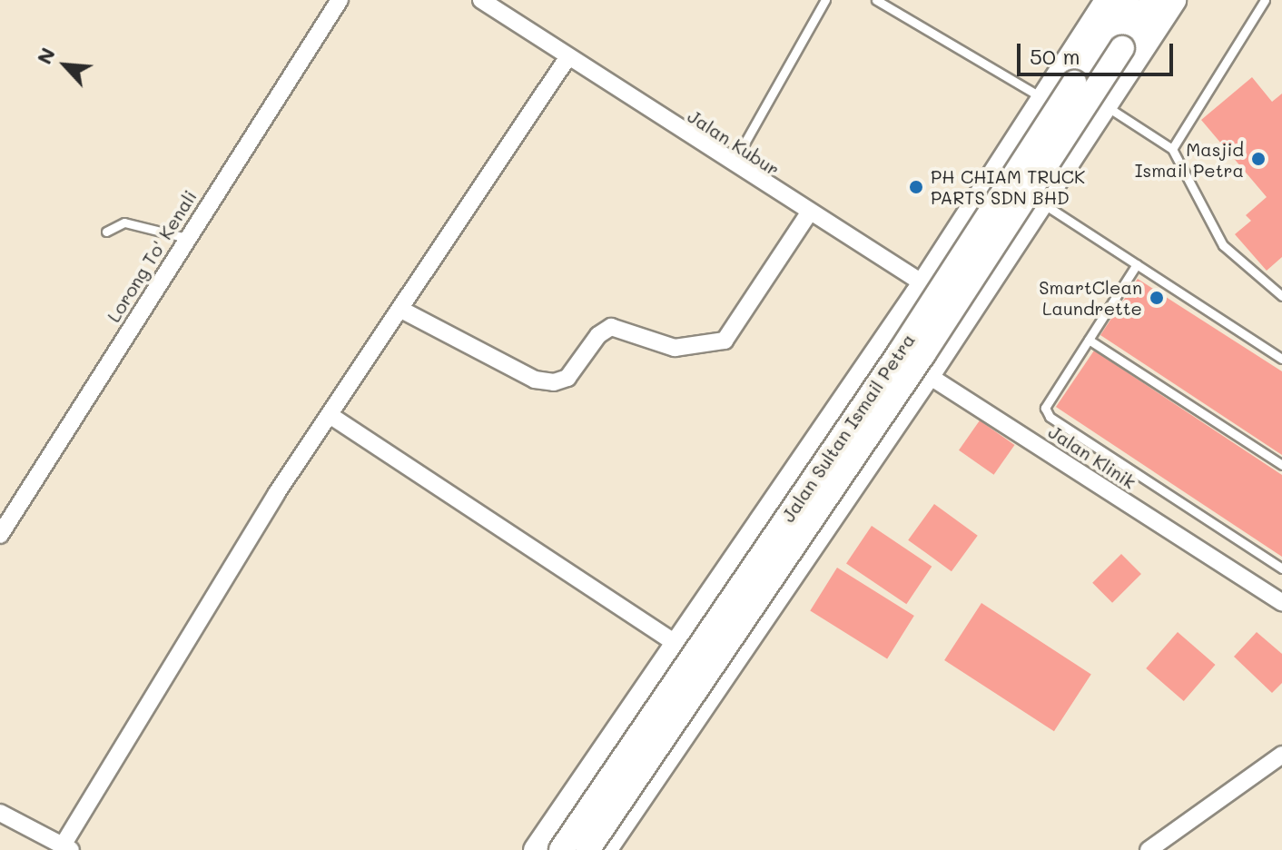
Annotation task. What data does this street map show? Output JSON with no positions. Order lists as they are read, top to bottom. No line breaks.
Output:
{"streets":{"street":["Jalan Kubur","Lorong To' Kenali","Jalan Sultan Ismail Petra","Jalan Klinik"]},"places":["Masjid Ismail Petra","PH CHIAM TRUCK PARTS SDN BHD","SmartClean Laundrette"],"scale_bar":"50 m","north":"top left"}
